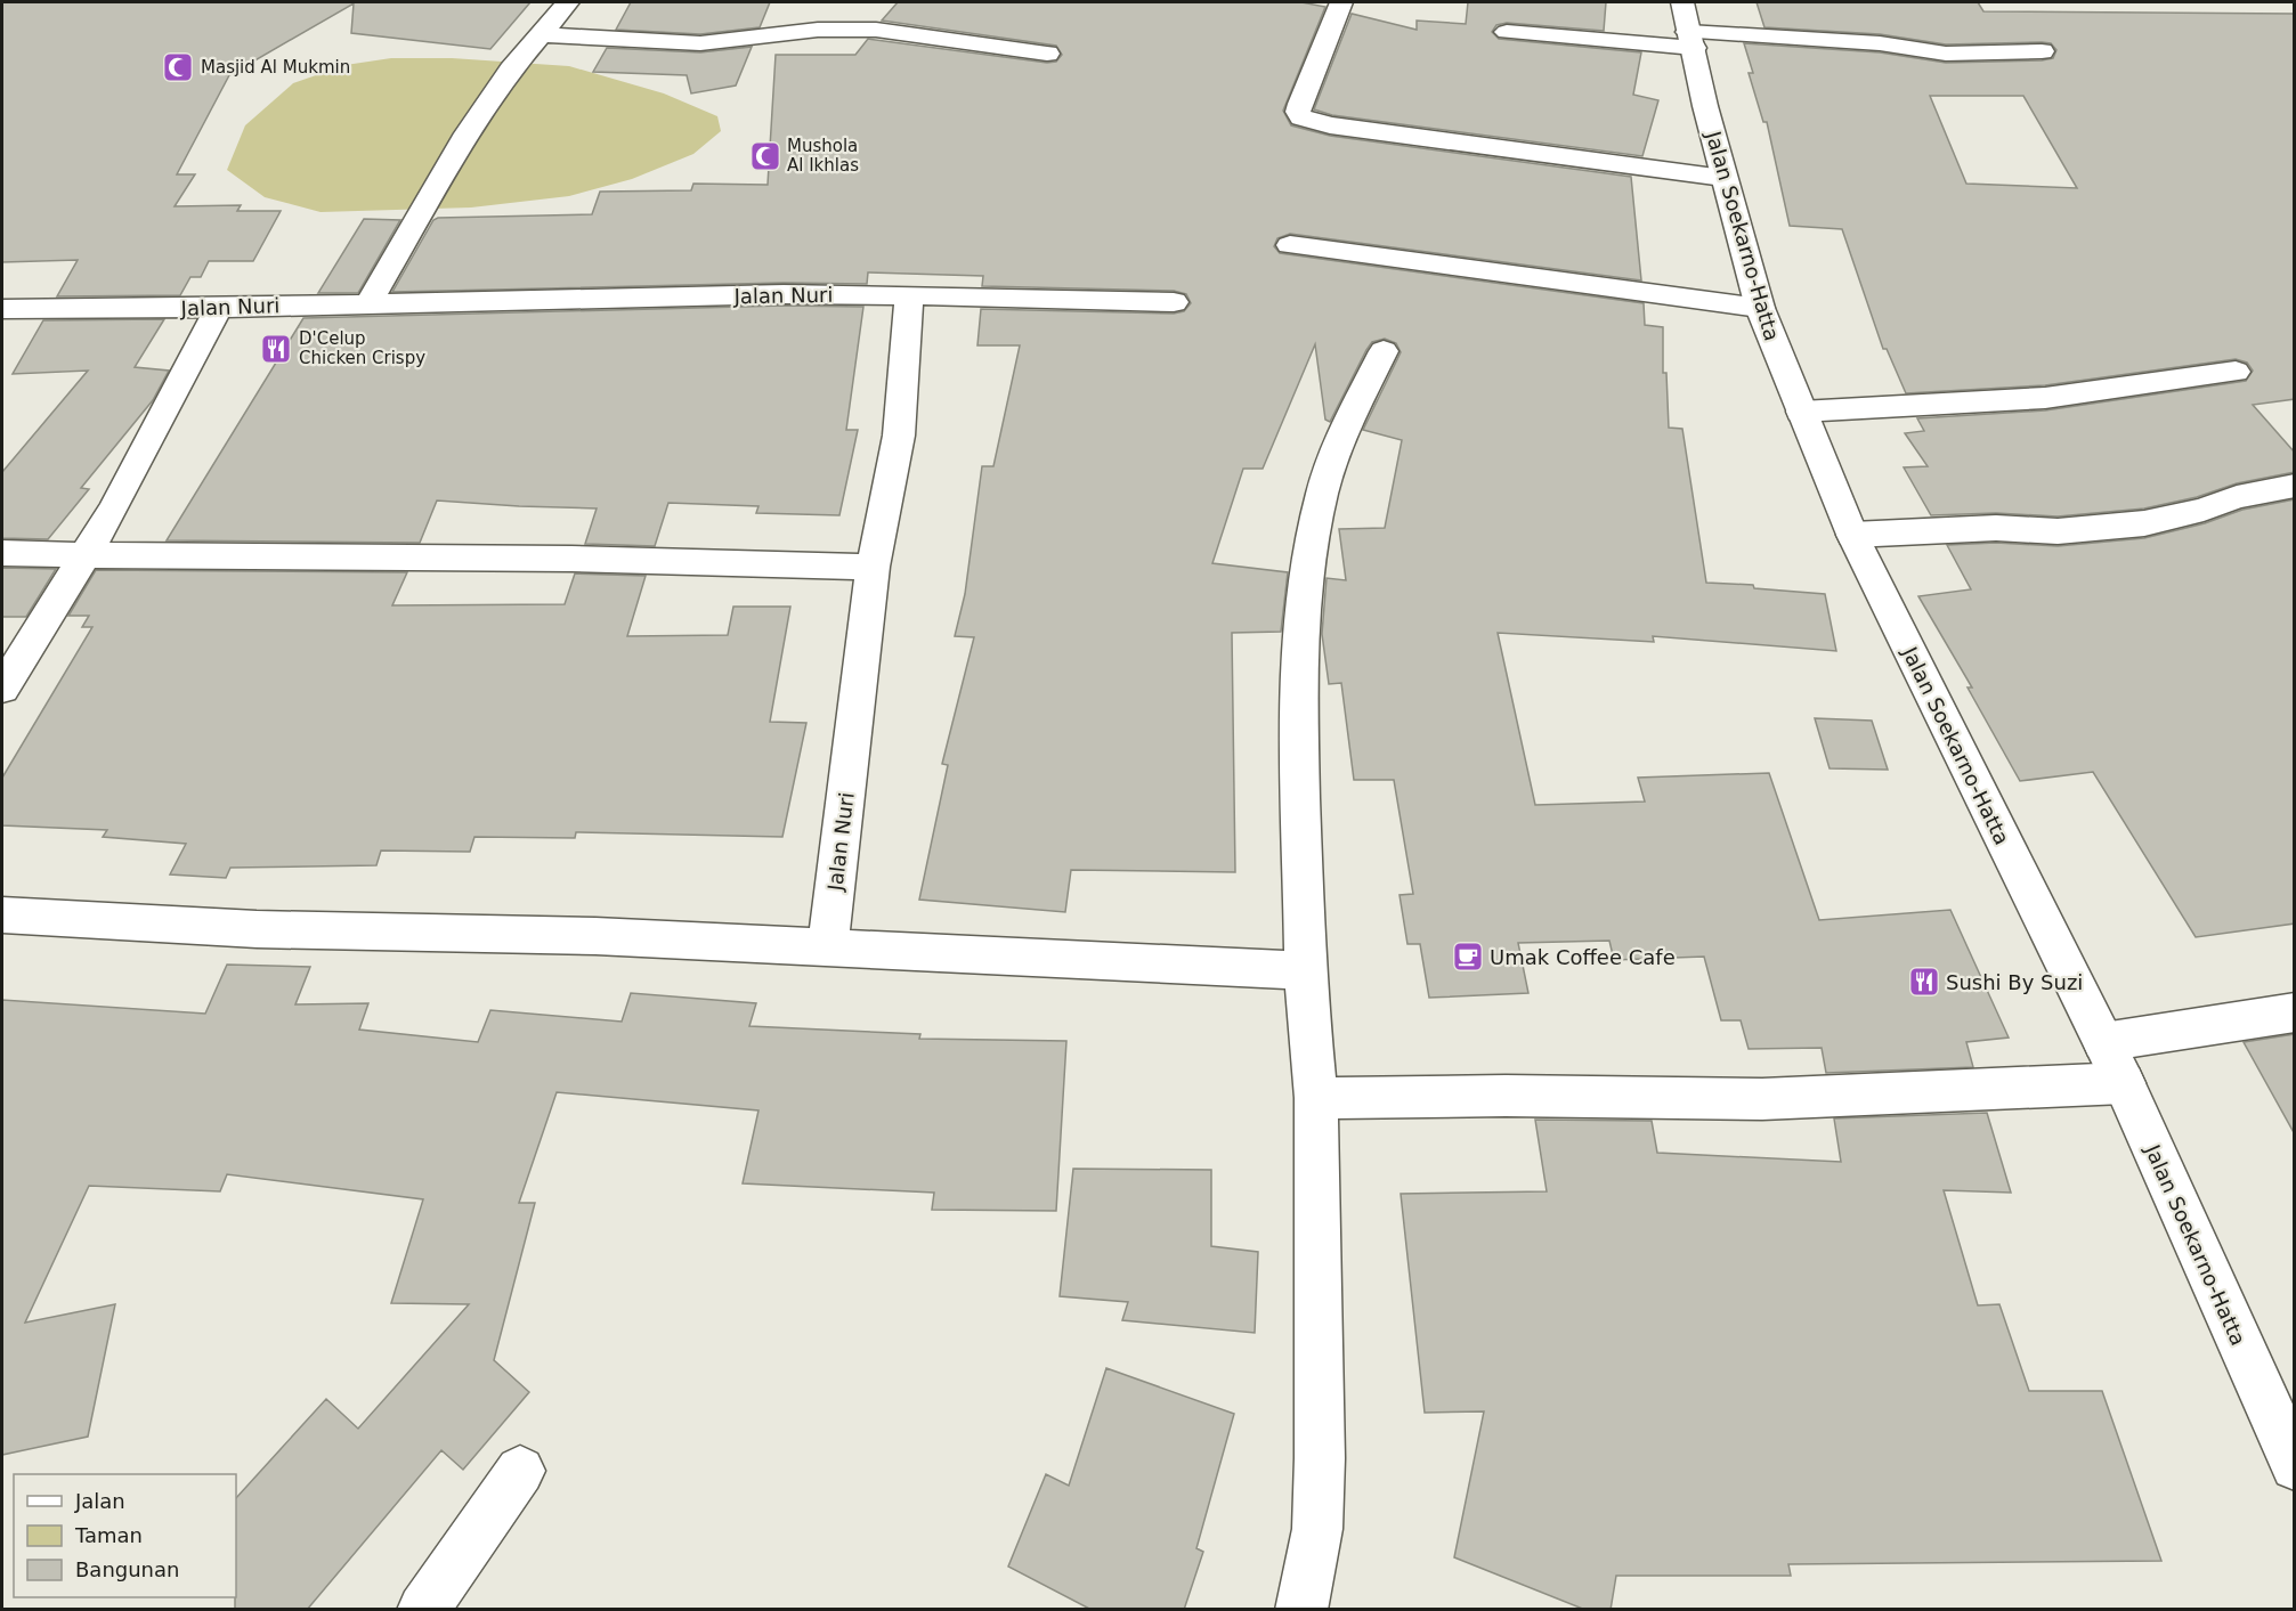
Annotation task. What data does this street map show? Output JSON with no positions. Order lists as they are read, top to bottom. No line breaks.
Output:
{"streets":{"street":["Jalan Soekarno-Hatta","Jalan Nuri"]},"places":{"mosque":["Masjid Al Mukmin","Mushola Al Ikhlas"],"restaurant":["D'Celup Chicken Crispy","Sushi By Suzi"],"cafe":["Umak Coffee Cafe"]},"legend":["Jalan","Taman","Bangunan"]}
